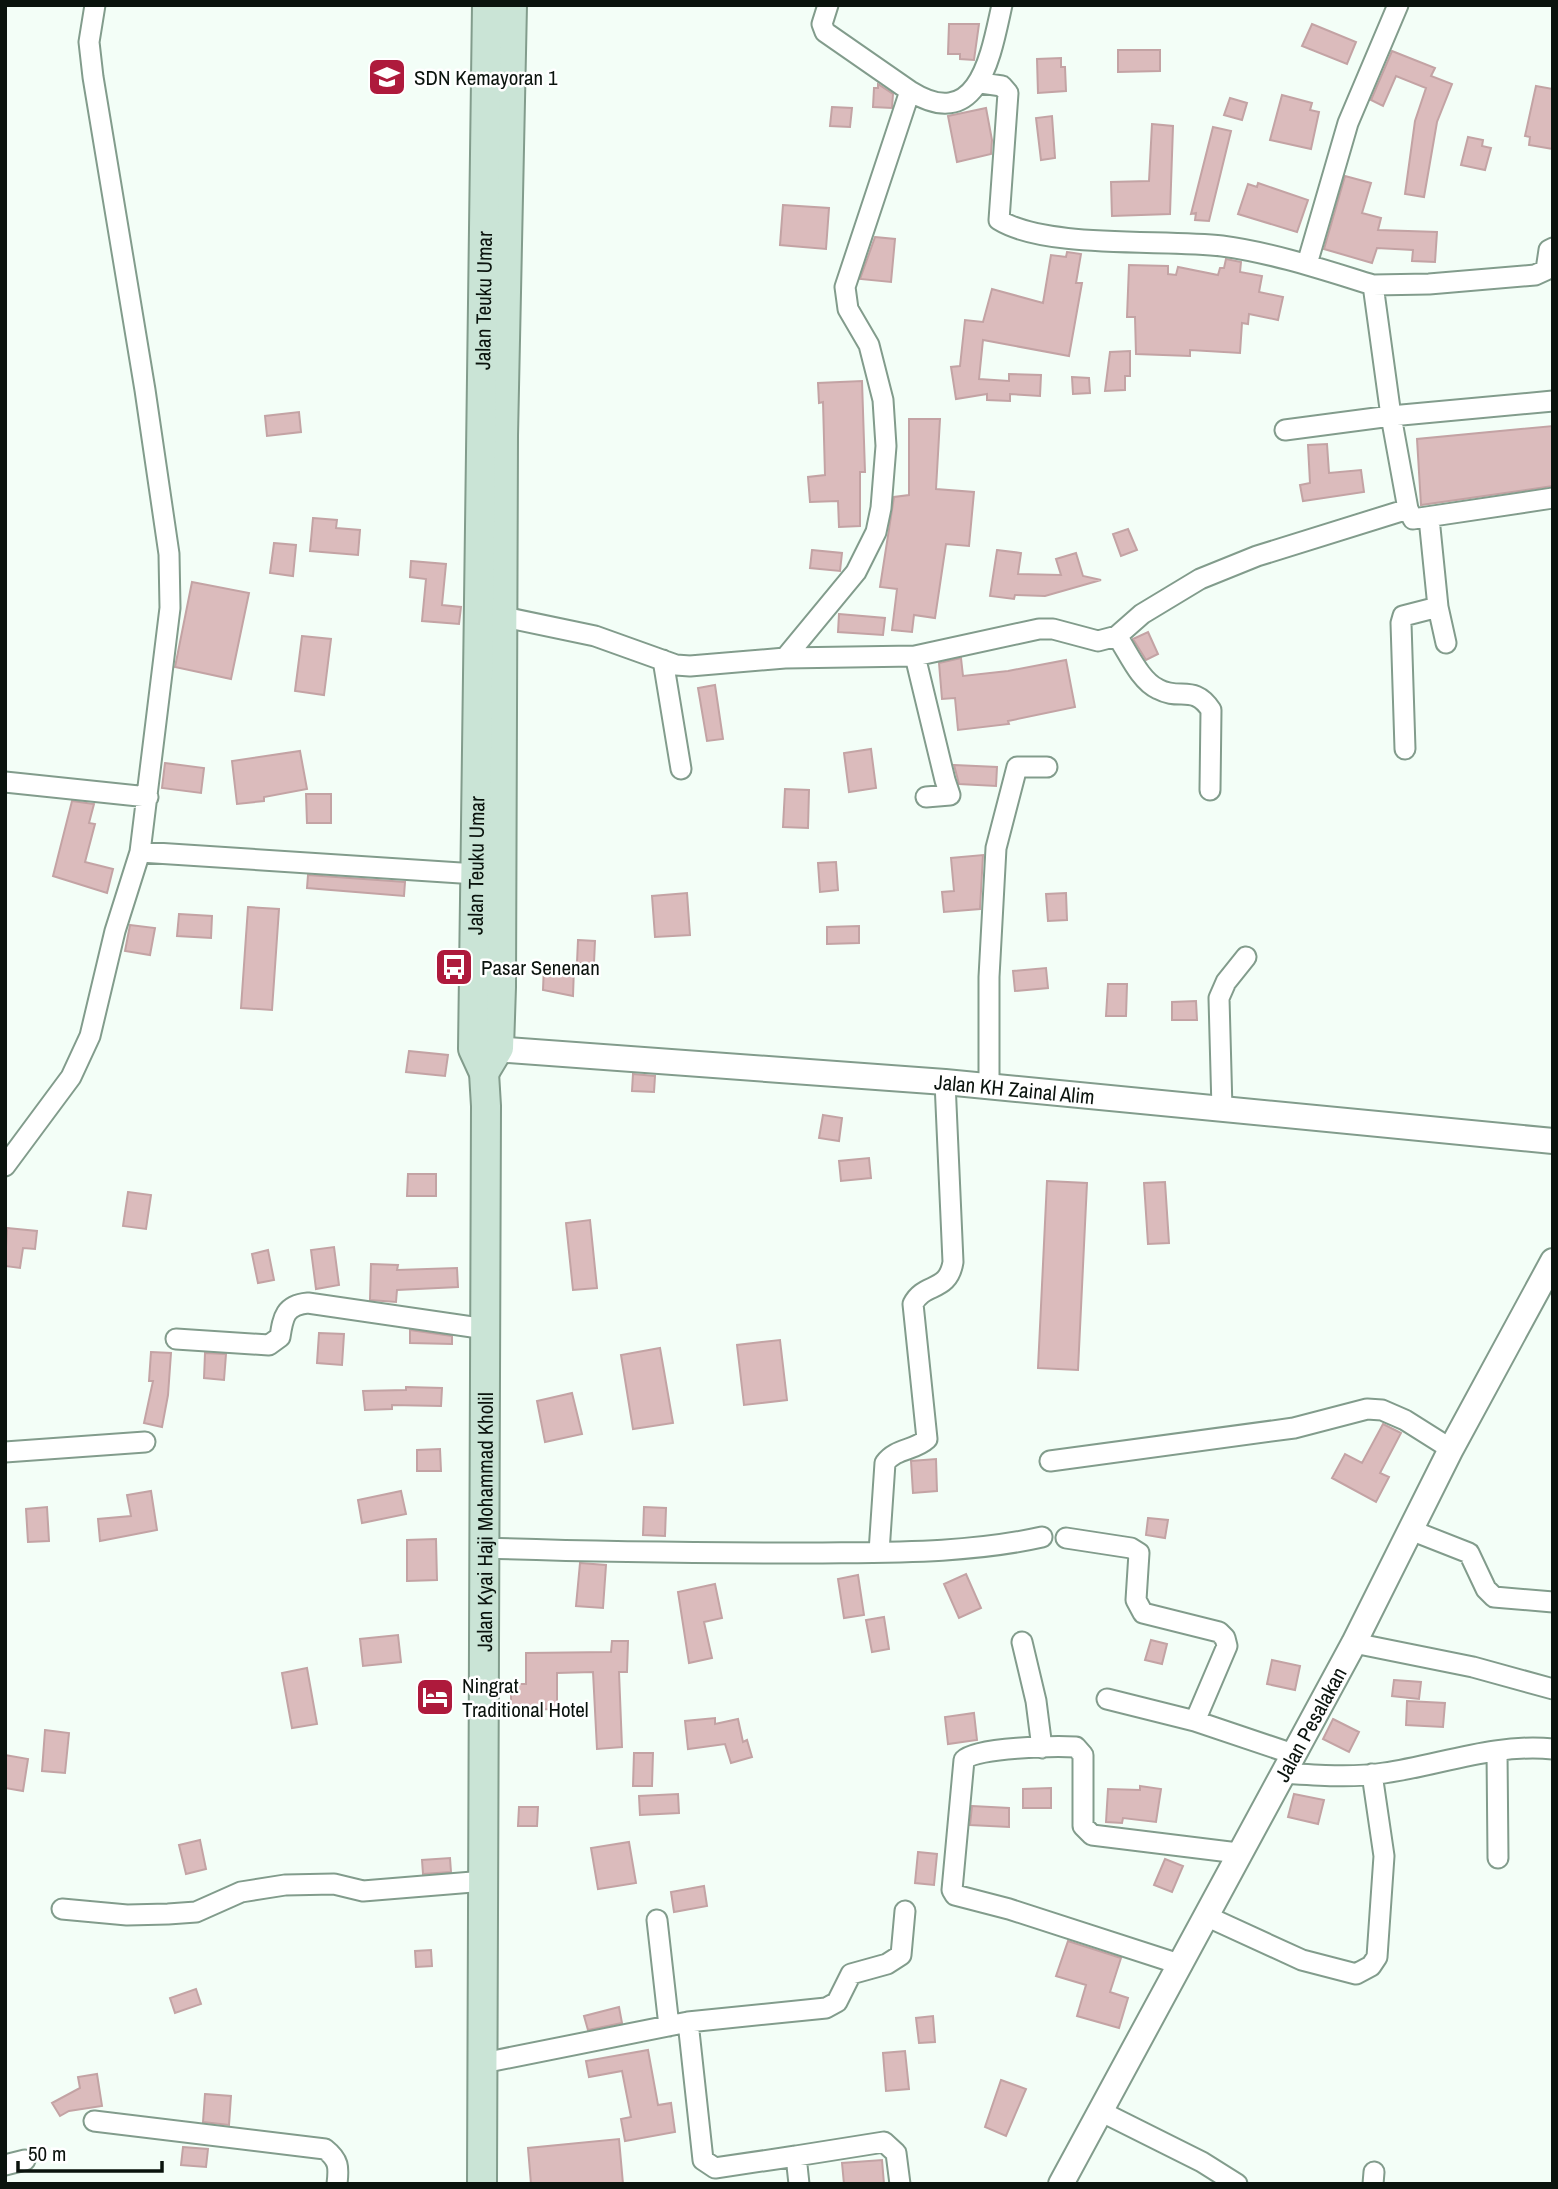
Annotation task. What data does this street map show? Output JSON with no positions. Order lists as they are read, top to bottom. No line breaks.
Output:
{"streets":{"main road":["Jalan Teuku Umar","Jalan Kyai Haji Mohammad Kholil"],"street":["Jalan KH Zainal Alim","Jalan Pesalakan"]},"crossings":[["Jalan Teuku Umar","Jalan KH Zainal Alim"],["Jalan Teuku Umar","Jalan Kyai Haji Mohammad Kholil"],["Jalan KH Zainal Alim","Jalan Kyai Haji Mohammad Kholil"]],"places":{"school or university":["SDN Kemayoran 1"],"bus stop":["Pasar Senenan"],"hotel":["Ningrat Traditional Hotel"]},"scale_bar":"50 m"}
